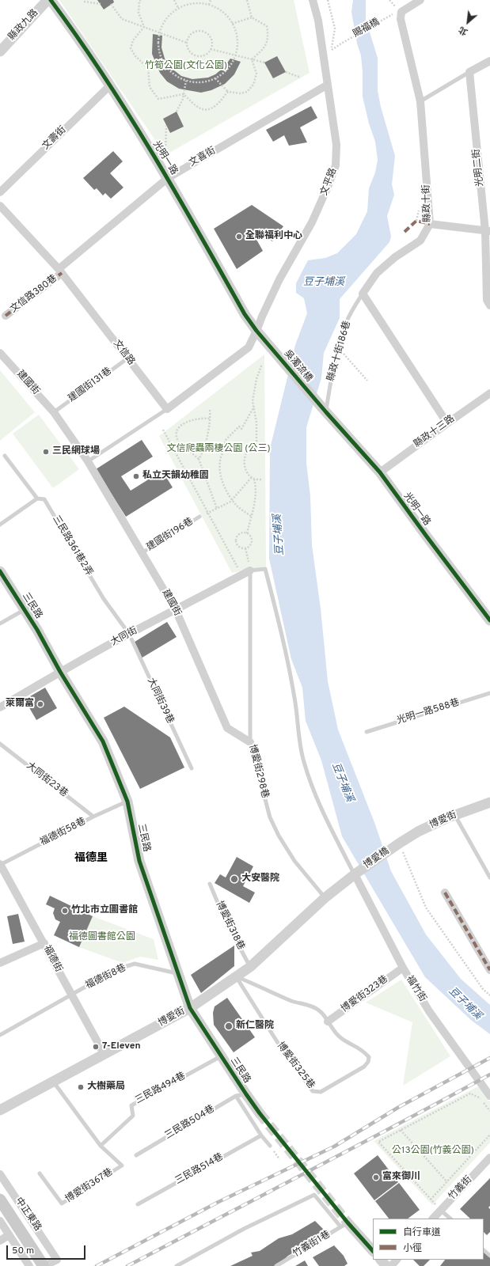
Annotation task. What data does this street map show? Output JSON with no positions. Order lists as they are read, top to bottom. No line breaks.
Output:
{"streets":{"street":["縣政九路","文壽街","文喜街","光明一路","光明二街","文平路","縣政十街","文信路380巷","文信路","吳濁流橋","建國街","縣政十三路","三民路","大同街","博愛街","博愛橋","福德街","福竹街","博愛街323巷","竹義街","中正東路"],"lane":["縣政十街186巷","建國街131巷","建國街196巷","三民路361巷2弄","大同街39巷","光明一路588巷","博愛街298巷","大同街23巷","福德街58巷","博愛街318巷","福德街8巷","博愛街325巷","三民路494巷","三民路504巷","三民路514巷","博愛街367巷","竹義街1巷"],"path":["賜福橋"]},"crossings":[["文壽街","光明一路"],["文喜街","光明一路"],["文喜街","文平路"],["文喜街","文信路380巷"],["文喜街","文信路"],["光明一路","文平路"],["光明一路","縣政十街186巷"],["光明一路","吳濁流橋"],["光明一路","縣政十三路"],["文平路","吳濁流橋"],["縣政十街","縣政十街186巷"],["文信路380巷","文信路"],["縣政十街186巷","吳濁流橋"],["文信路","建國街131巷"],["建國街","建國街131巷"],["建國街","建國街196巷"],["建國街","大同街"],["建國街","博愛街298巷"],["三民路361巷2弄","大同街39巷"],["三民路","大同街"],["三民路","博愛街"],["三民路","福德街58巷"],["三民路","福德街8巷"],["三民路","三民路494巷"],["三民路","三民路504巷"],["大同街","大同街39巷"],["大同街","博愛街298巷"],["博愛街298巷","博愛街"],["大同街23巷","福德街58巷"],["博愛街","博愛橋"],["博愛街","博愛街318巷"],["博愛街","福德街"],["博愛街","福竹街"],["博愛街","博愛街325巷"],["博愛街","博愛街367巷"],["福德街58巷","福德街"],["博愛橋","福竹街"],["福德街","福德街8巷"],["福竹街","博愛街323巷"],["博愛街323巷","博愛街325巷"],["三民路494巷","博愛街367巷"]],"districts":["福德里"],"water":["豆子埔溪"],"parks":["竹筍公園(文化公園)","文信爬蟲兩棲公園 (公三)","福德圖書館公園","公13公園(竹義公園)"],"places":["全聯福利中心","三民網球場","私立天韻幼稚園","萊爾富","大安醫院","竹北市立圖書館","新仁醫院","7-Eleven","大樹藥局","富來御川"],"legend":["自行車道","小徑"],"scale_bar":"50 m","north":"bottom left"}
